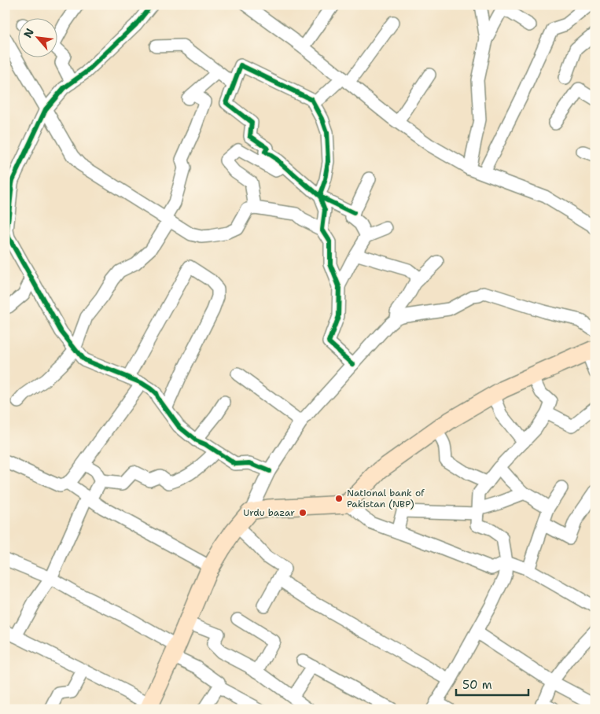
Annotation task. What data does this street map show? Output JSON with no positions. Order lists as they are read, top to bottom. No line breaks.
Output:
{"places":["National bank of Pakistan (NBP)","Urdu bazar"],"scale_bar":"50 m","north":"top left"}
